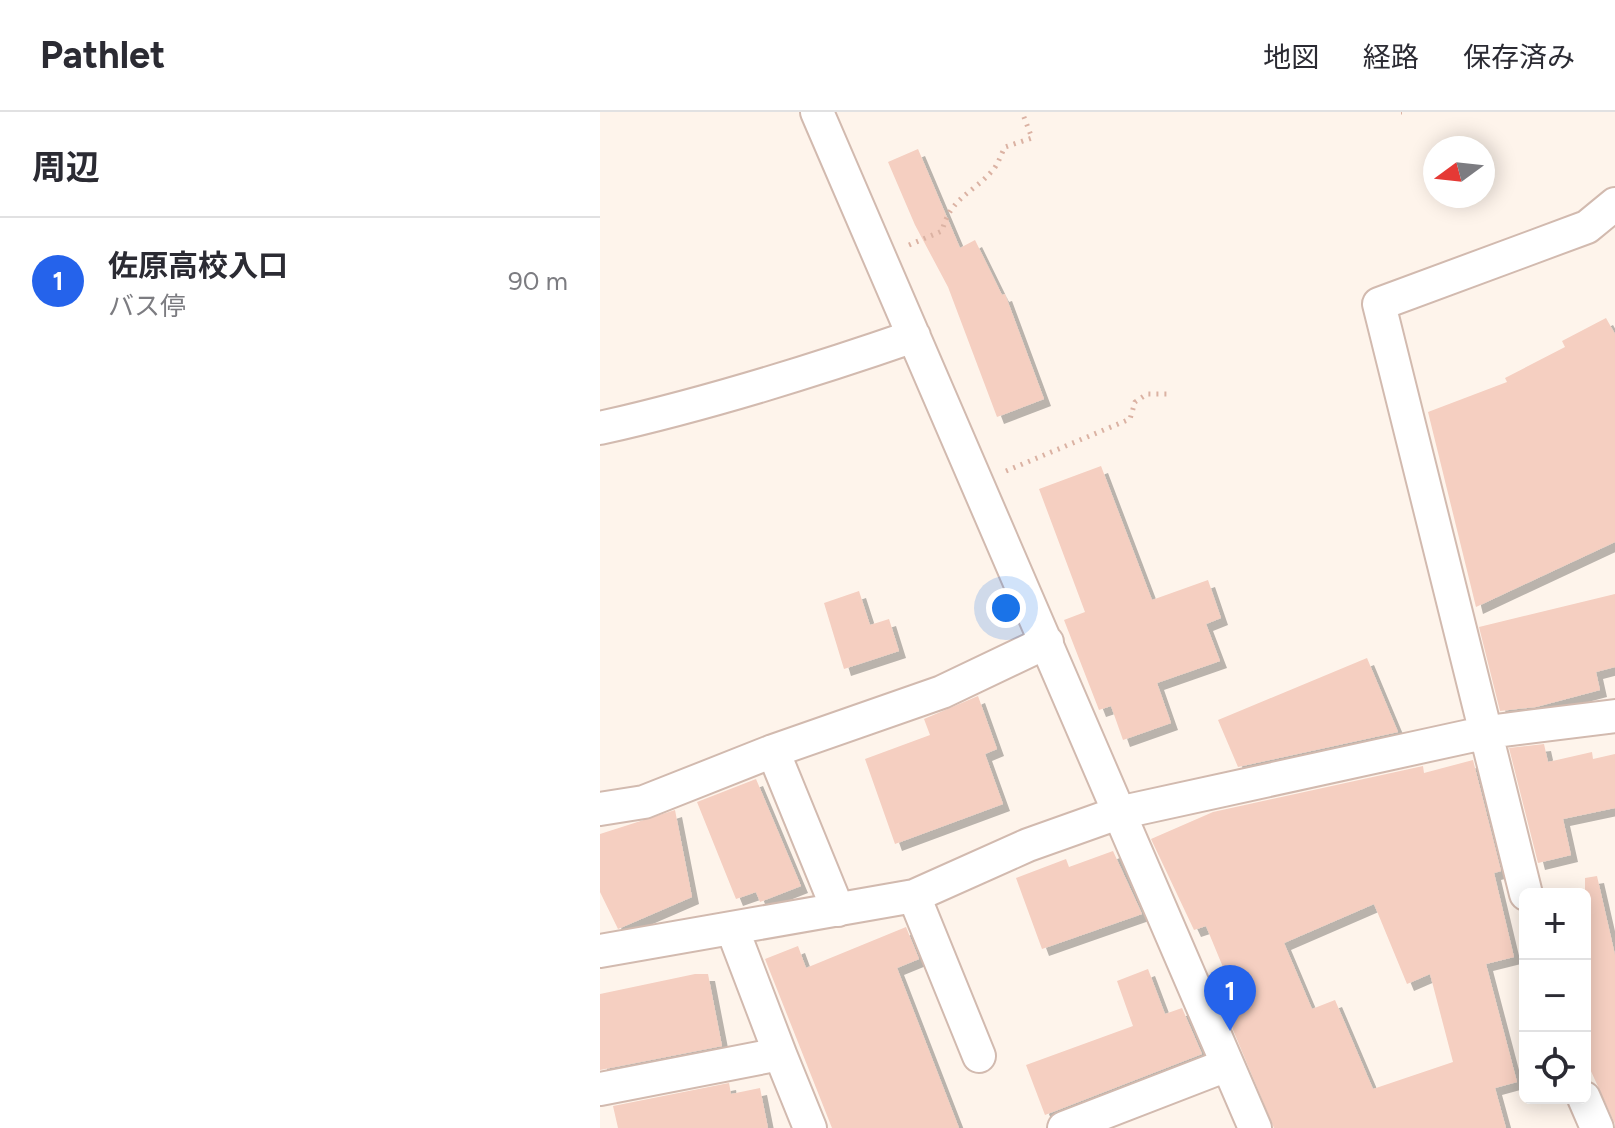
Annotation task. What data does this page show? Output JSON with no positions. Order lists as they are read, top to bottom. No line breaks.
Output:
{"north":"left","page":{"header":"Pathlet","nav":["地図","経路","保存済み"],"heading":"周辺","list":[{"mark":"1","name":"佐原高校入口","note":"バス停","value":"90 m"}],"map_buttons":["+","−"],"pins":"1"}}
